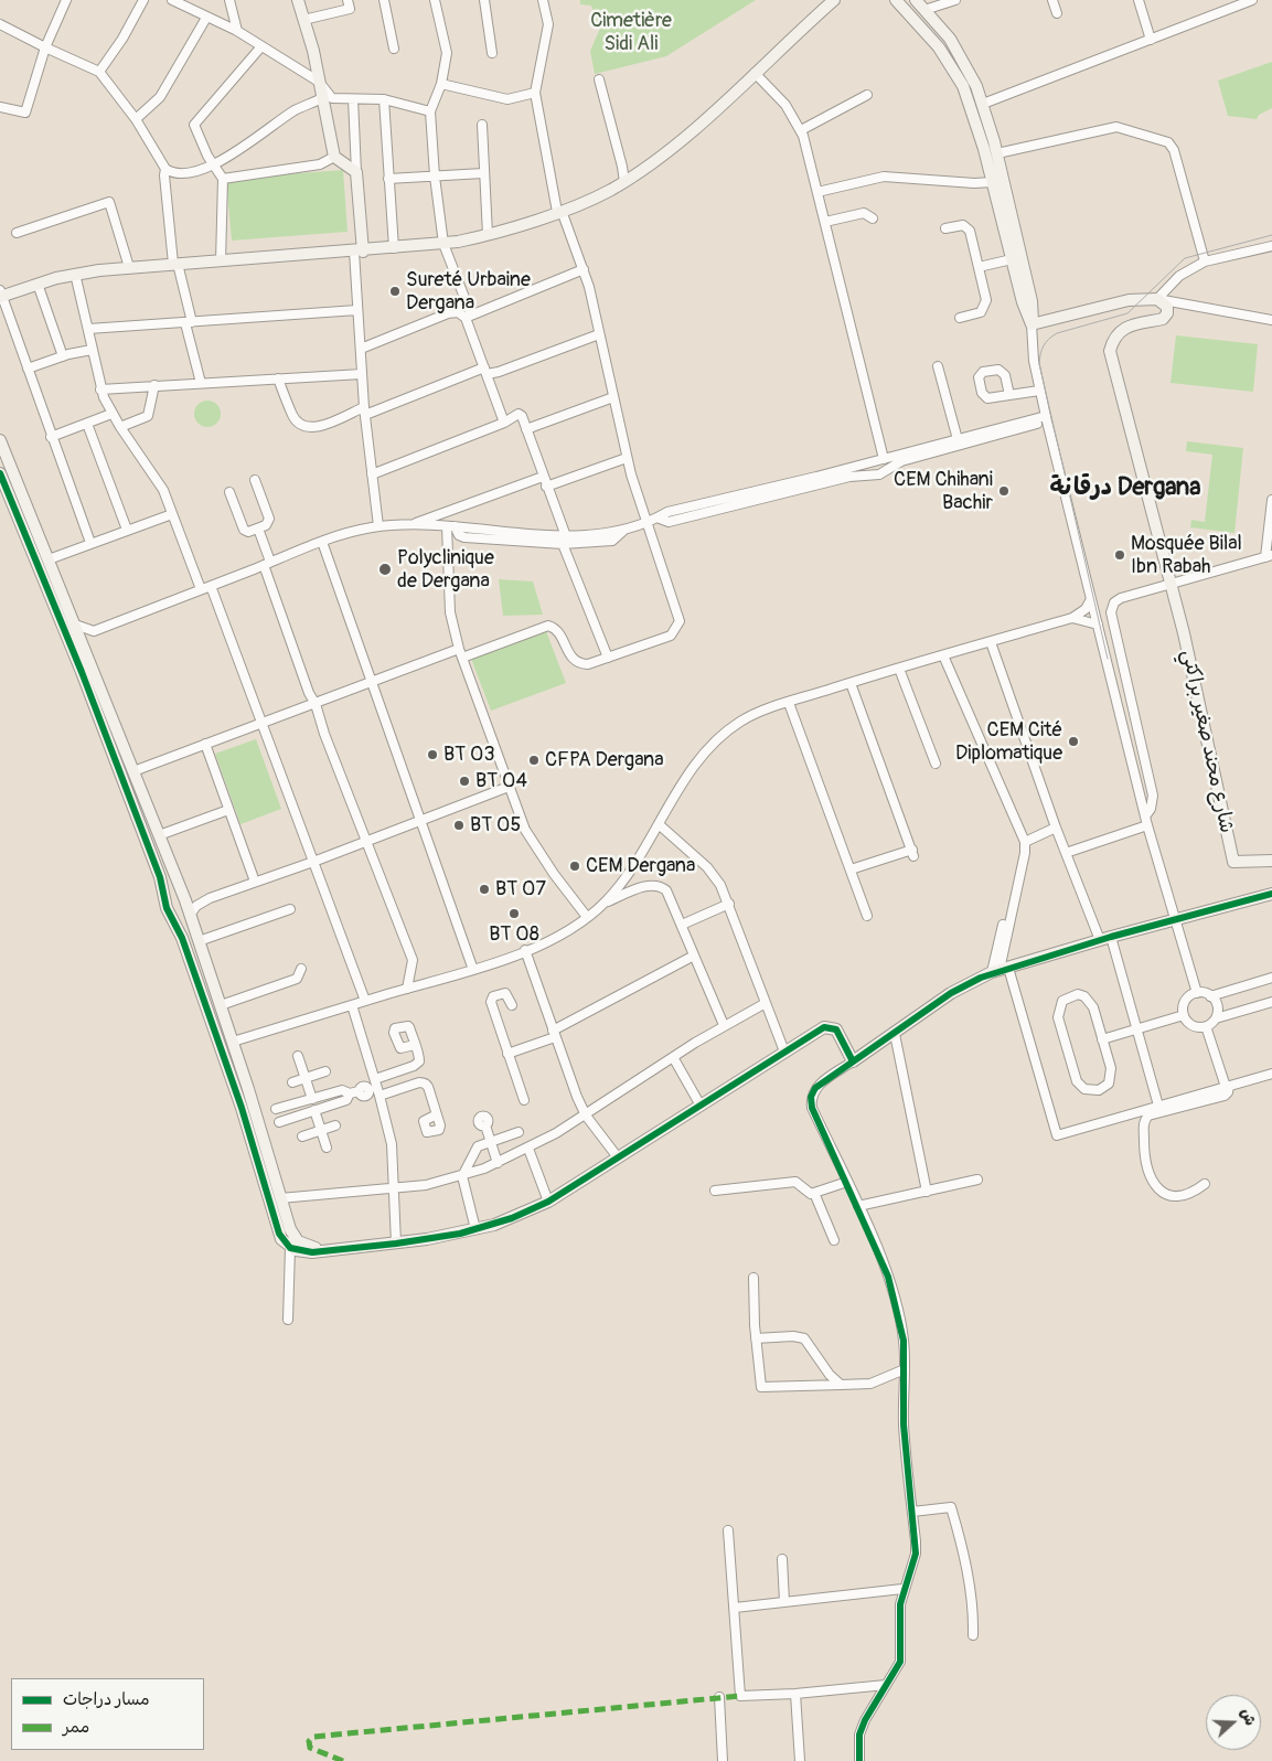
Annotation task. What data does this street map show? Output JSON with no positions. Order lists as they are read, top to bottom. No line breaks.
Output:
{"streets":{"street":["شارع محند صغير براكتي"]},"districts":["درقانة Dergana"],"parks":["Cimetière Sidi Ali"],"places":["Sureté Urbaine Dergana","CEM Chihani Bachir","Mosquée Bilal Ibn Rabah","Polyclinique de Dergana","CEM Cité Diplomatique","BT 03","CFPA Dergana","BT 04","BT 05","CEM Dergana","BT 07","BT 08"],"legend":["مسار دراجات","ممر"],"north":"right"}
